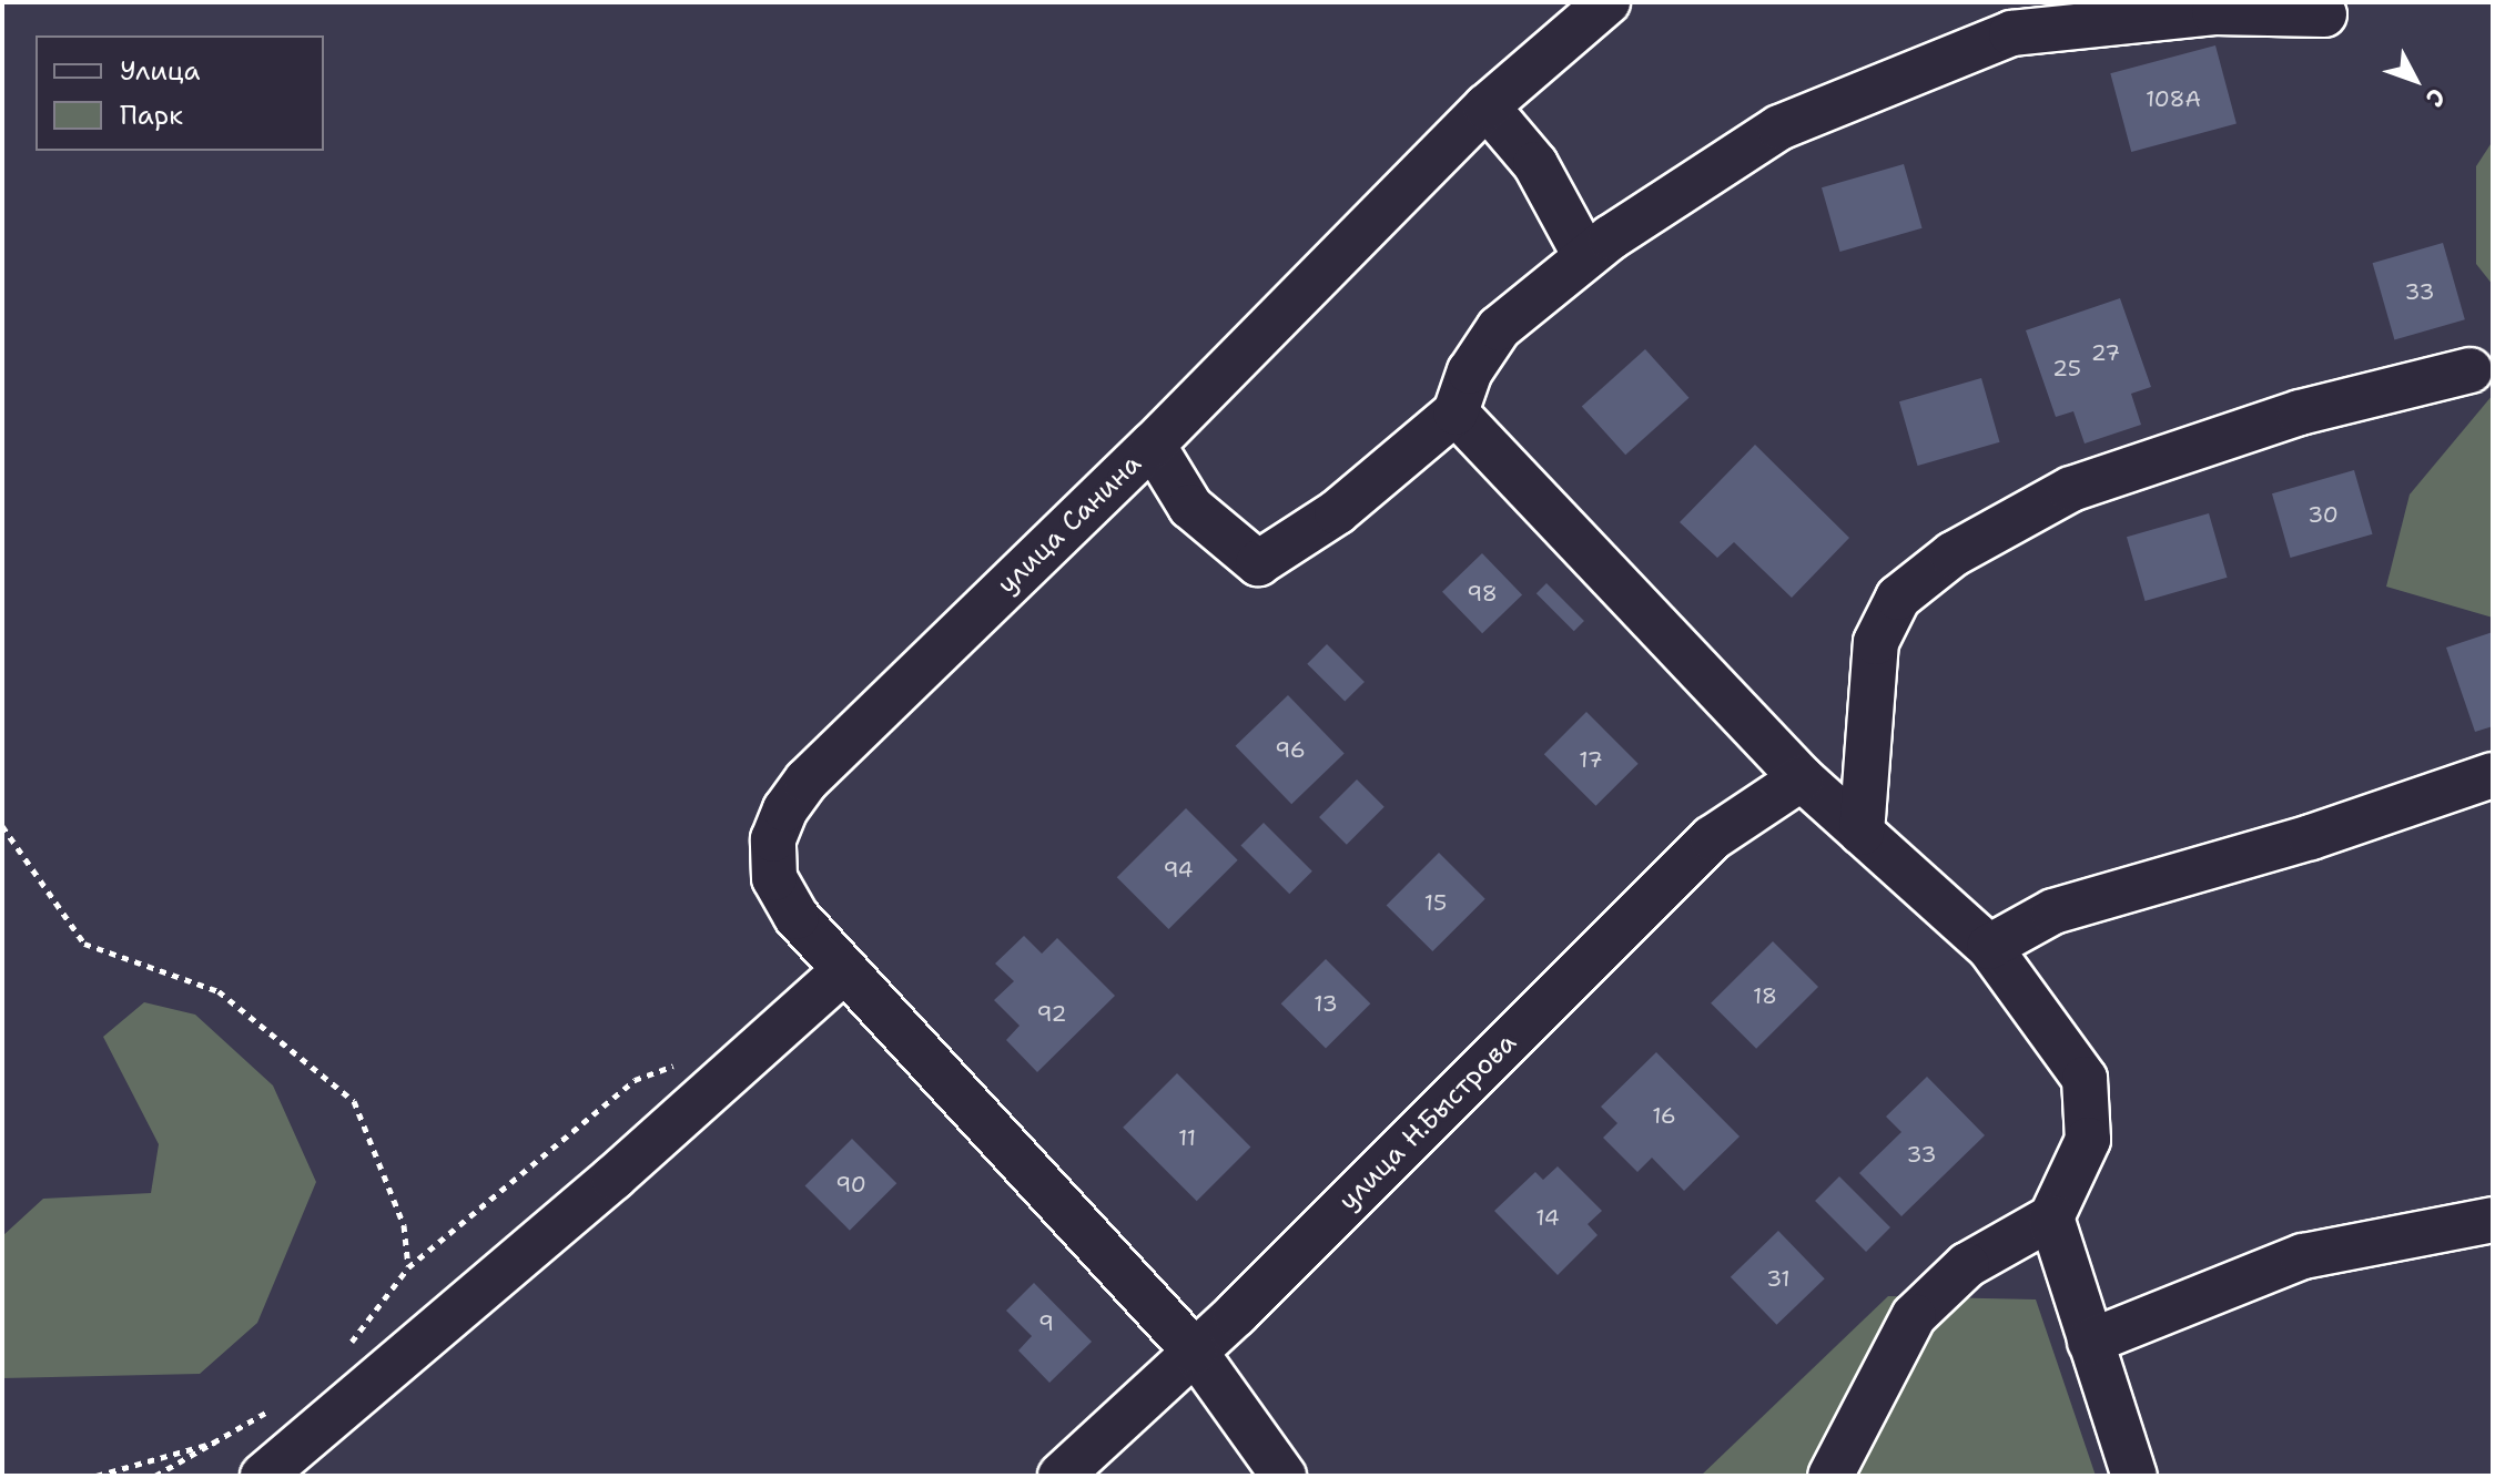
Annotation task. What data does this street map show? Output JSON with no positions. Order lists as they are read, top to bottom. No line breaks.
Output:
{"streets":{"street":["улица Санина","улица Н.Быстрова"]},"crossings":[["улица Санина","улица Н.Быстрова"]],"house_numbers":["108А","33","27","25","30","98","96","17","94","15","18","13","92","16","11","33","90","14","31","9"],"legend":["Улица","Парк"],"north":"bottom right"}
